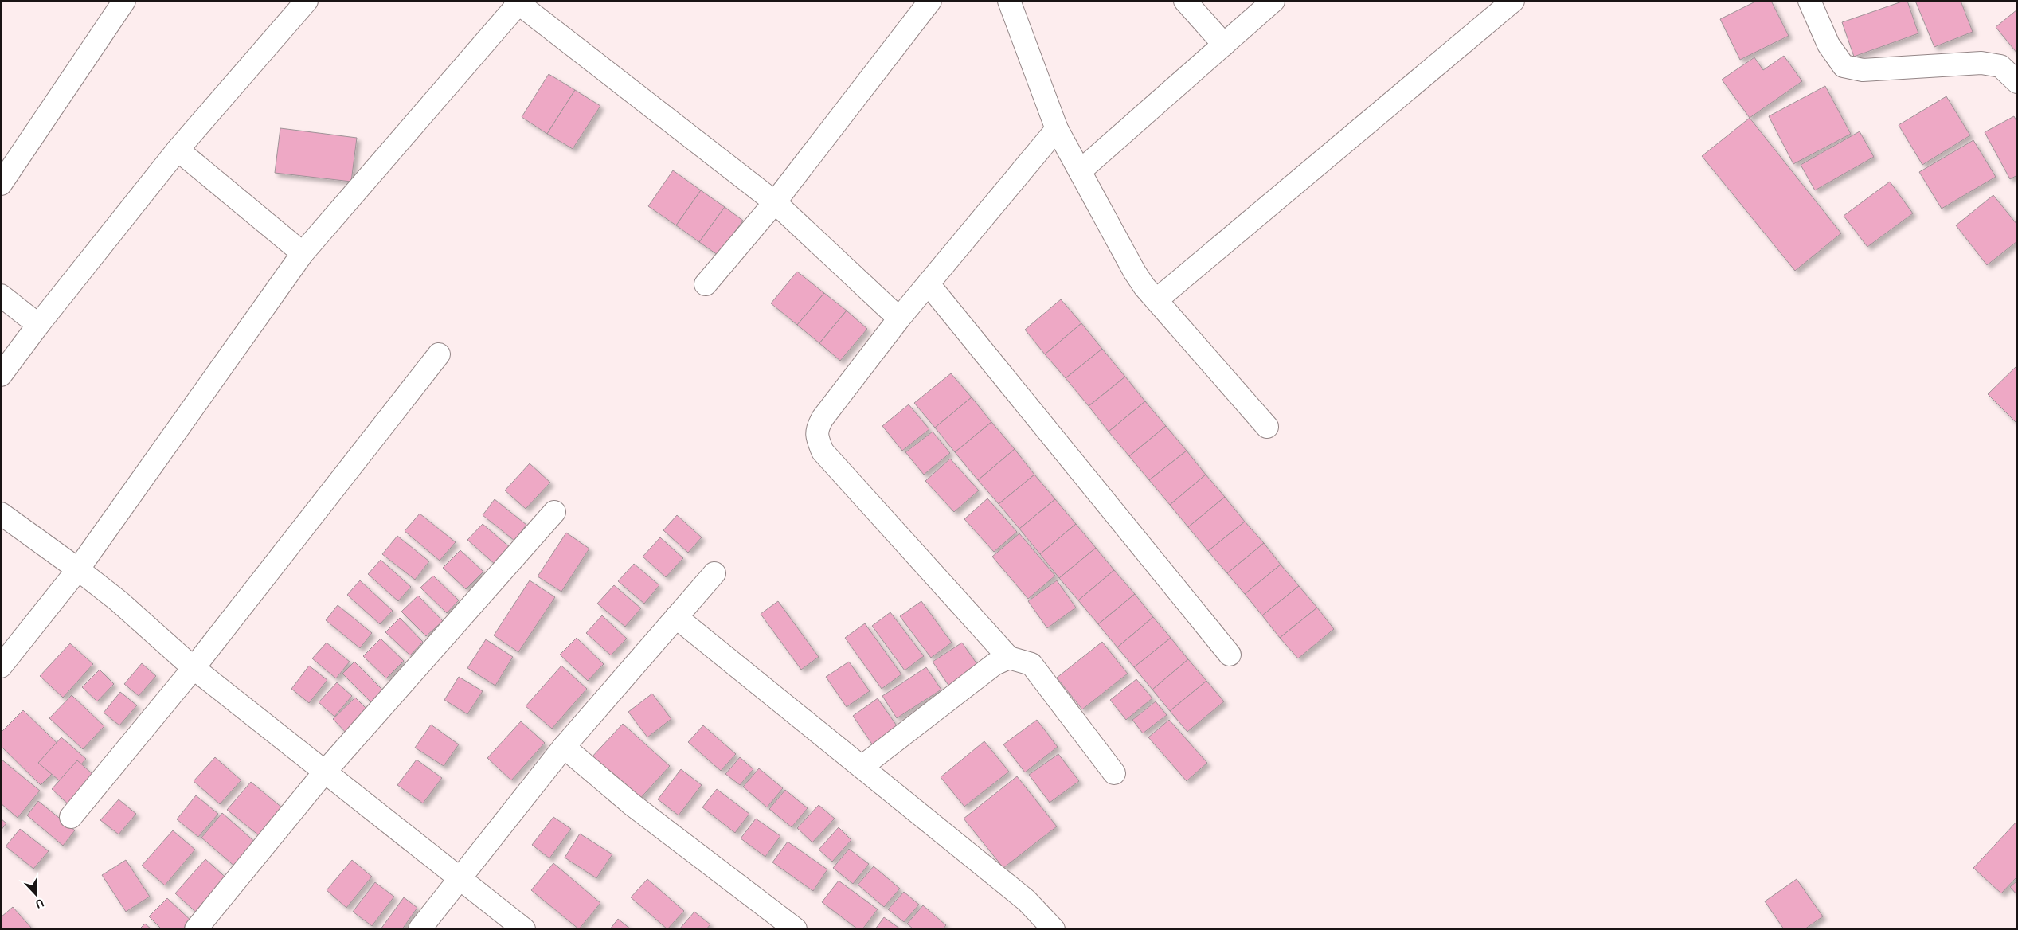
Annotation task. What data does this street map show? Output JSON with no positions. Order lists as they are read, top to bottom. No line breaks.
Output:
{"north":"bottom"}
